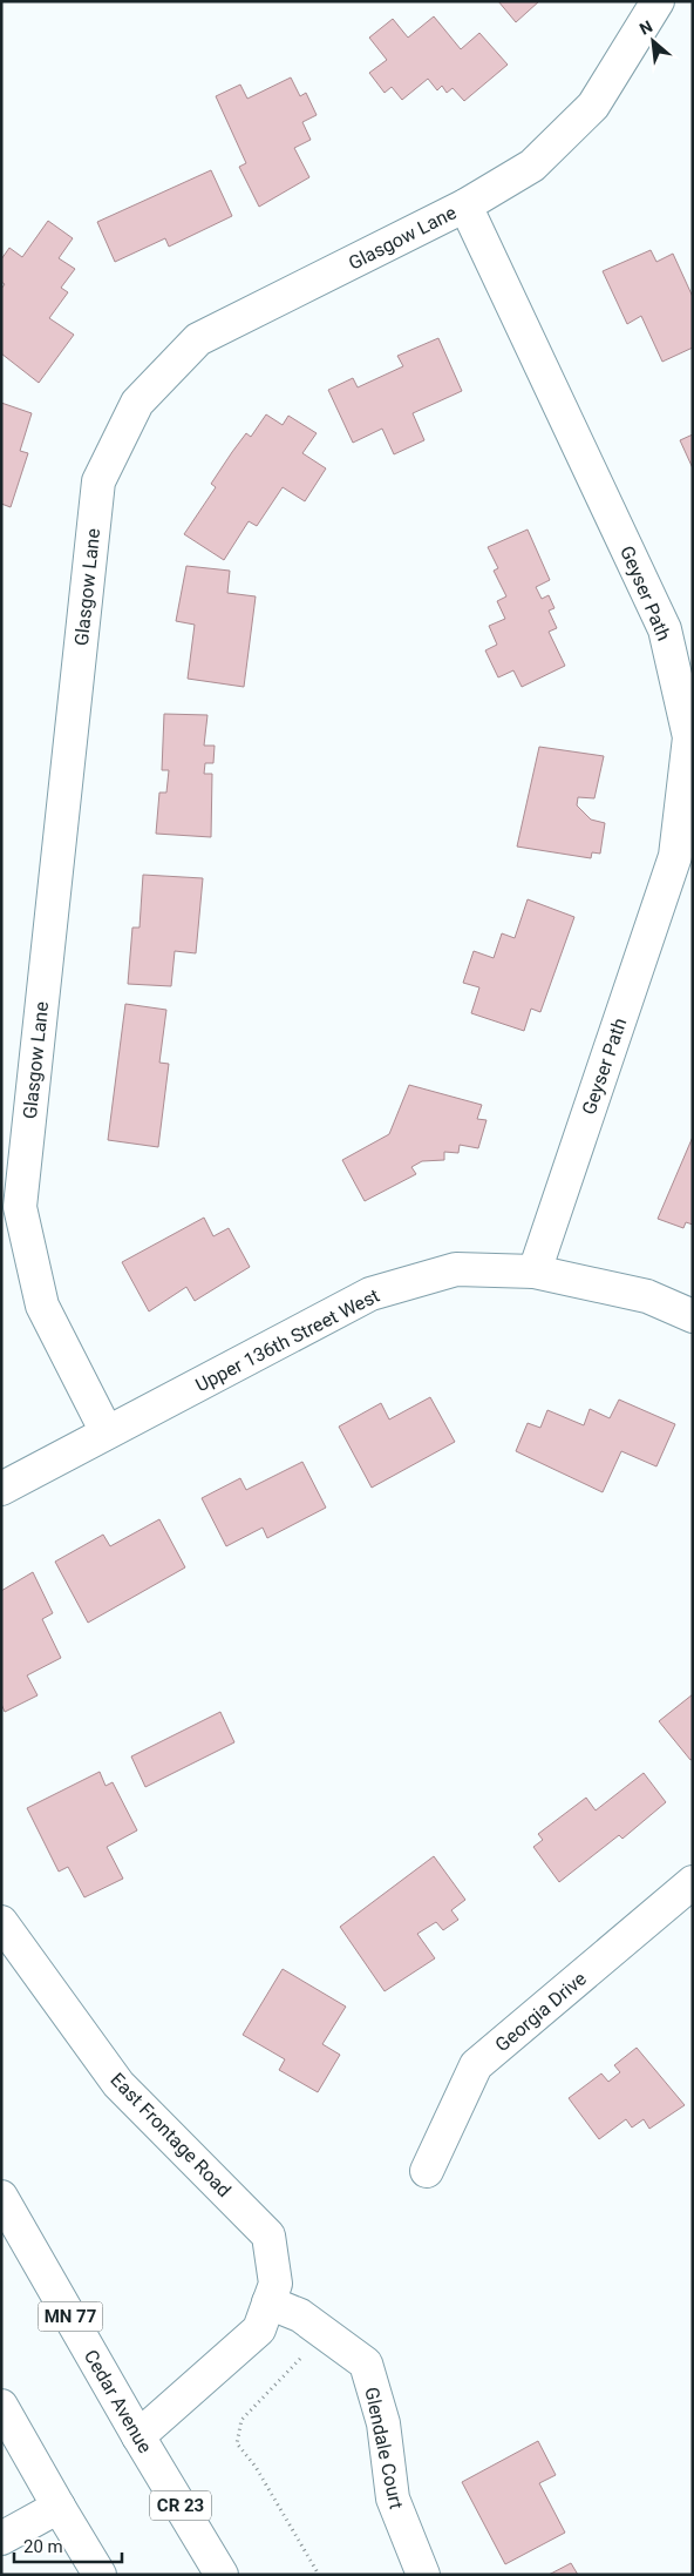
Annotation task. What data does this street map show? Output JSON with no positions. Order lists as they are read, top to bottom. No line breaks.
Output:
{"streets":{"main road":["Glasgow Lane","Geyser Path","Upper 136th Street West","Georgia Drive","East Frontage Road","MN 77","Cedar Avenue","Glendale Court","CR 23"]},"crossings":[["Glasgow Lane","Geyser Path"],["Glasgow Lane","Upper 136th Street West"],["Geyser Path","Upper 136th Street West"],["East Frontage Road","Glendale Court"]],"scale_bar":"20 m","north":"top left"}
